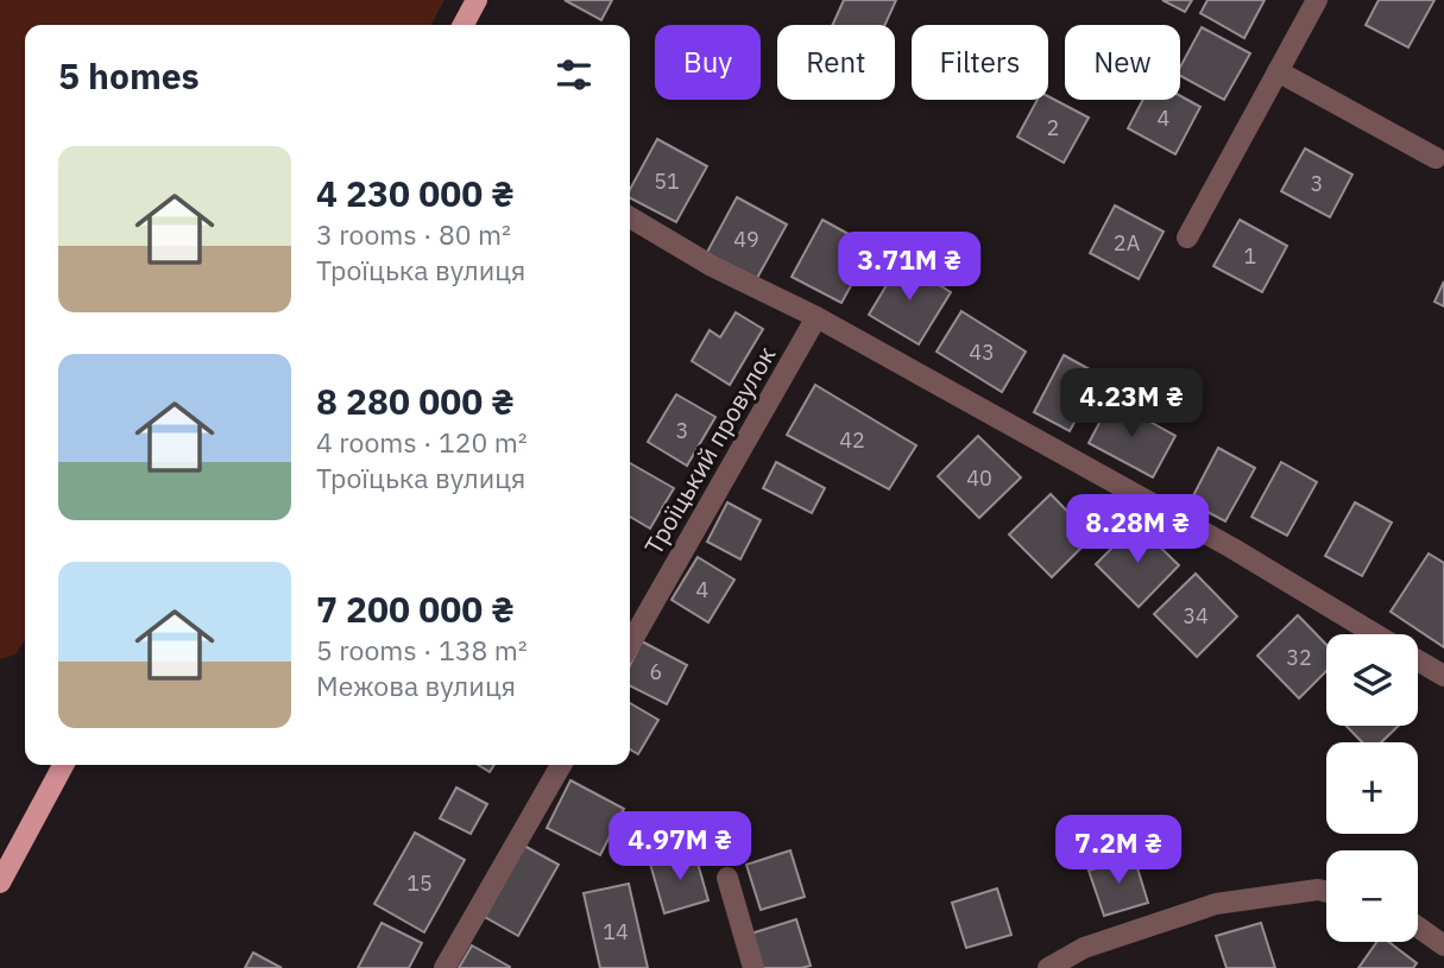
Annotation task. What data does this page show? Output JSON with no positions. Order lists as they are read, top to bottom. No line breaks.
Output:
{"streets":{"street":["Троїцький провулок"]},"house_numbers":["4","2","51","3","49","2А","1","43","3","42","40","4","34","32","6","15","14"],"page":{"chip":["Buy","Rent","Filters","New"],"heading":"5 homes","list":[{"name":"4 230 000 ₴","note":"3 rooms · 80 m² · Троїцька вулиця"},{"name":"8 280 000 ₴","note":"4 rooms · 120 m² · Троїцька вулиця"},{"name":"7 200 000 ₴","note":"5 rooms · 138 m² · Межова вулиця"}],"price":["3.71M ₴","4.23M ₴","8.28M ₴","4.97M ₴","7.2M ₴"],"map_buttons":["+","−"]}}
